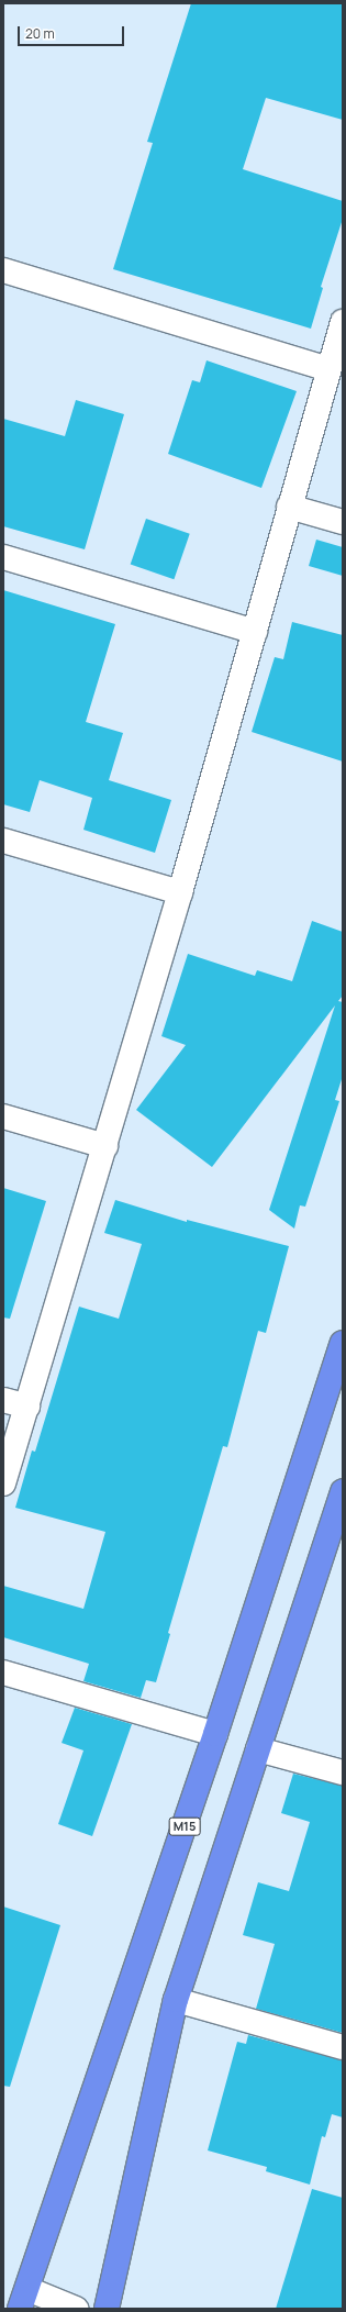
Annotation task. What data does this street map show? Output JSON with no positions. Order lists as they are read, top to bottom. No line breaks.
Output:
{"streets":{"highway":["M15"]},"scale_bar":"20 m"}
